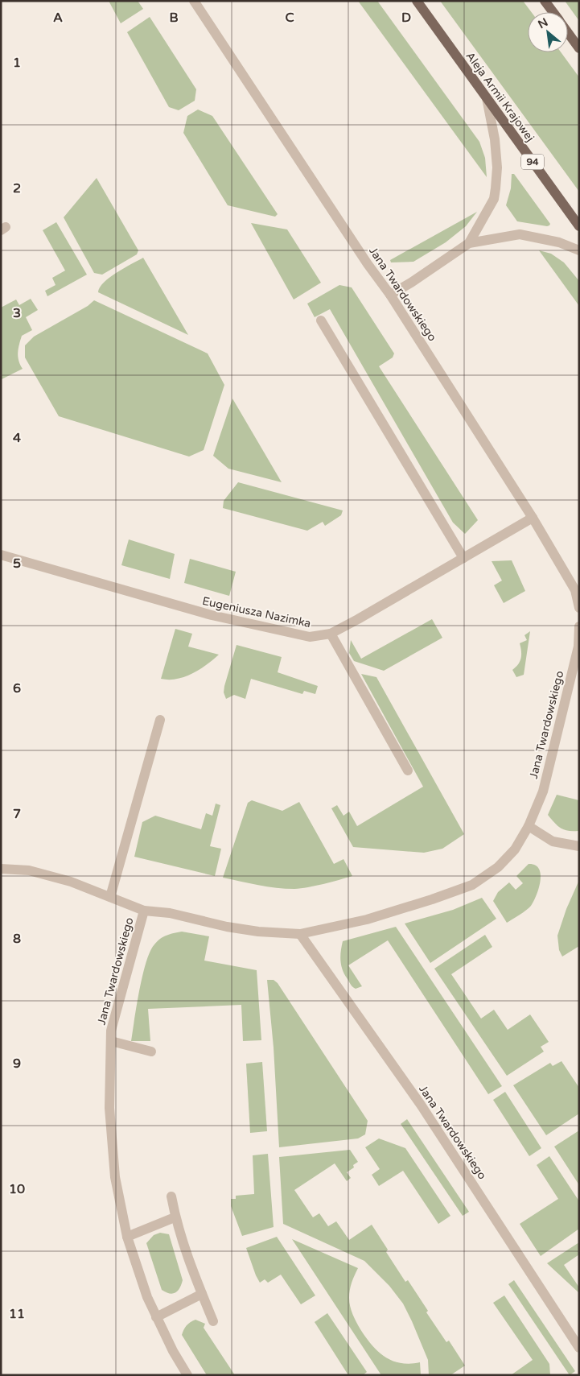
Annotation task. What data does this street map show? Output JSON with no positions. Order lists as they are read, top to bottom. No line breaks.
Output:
{"streets":{"main road":["Aleja Armii Krajowej","94"],"street":["Jana Twardowskiego","Eugeniusza Nazimka"]},"crossings":[["Jana Twardowskiego","Eugeniusza Nazimka"]],"north":"top left","grid":{"columns":["A","B","C","D"],"rows":["1","2","3","4","5","6","7","8","9","10","11"]}}
